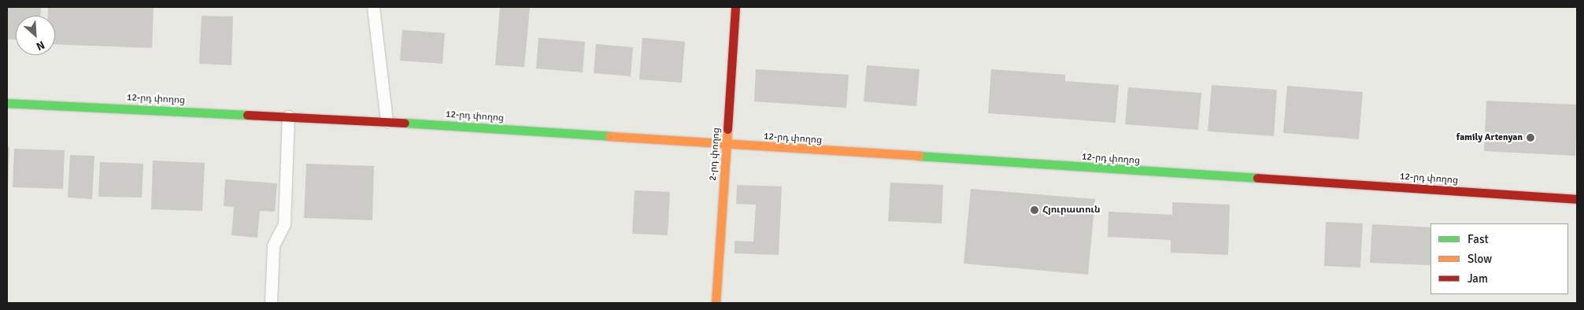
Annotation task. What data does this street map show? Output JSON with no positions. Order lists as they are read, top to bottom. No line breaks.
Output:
{"streets":{"street":["12-րդ փողոց","2-րդ փողոց"]},"crossings":[["12-րդ փողոց","2-րդ փողոց"]],"places":["family Artenyan","Հյուրատուն"],"legend":["Fast","Slow","Jam"],"north":"bottom right"}
